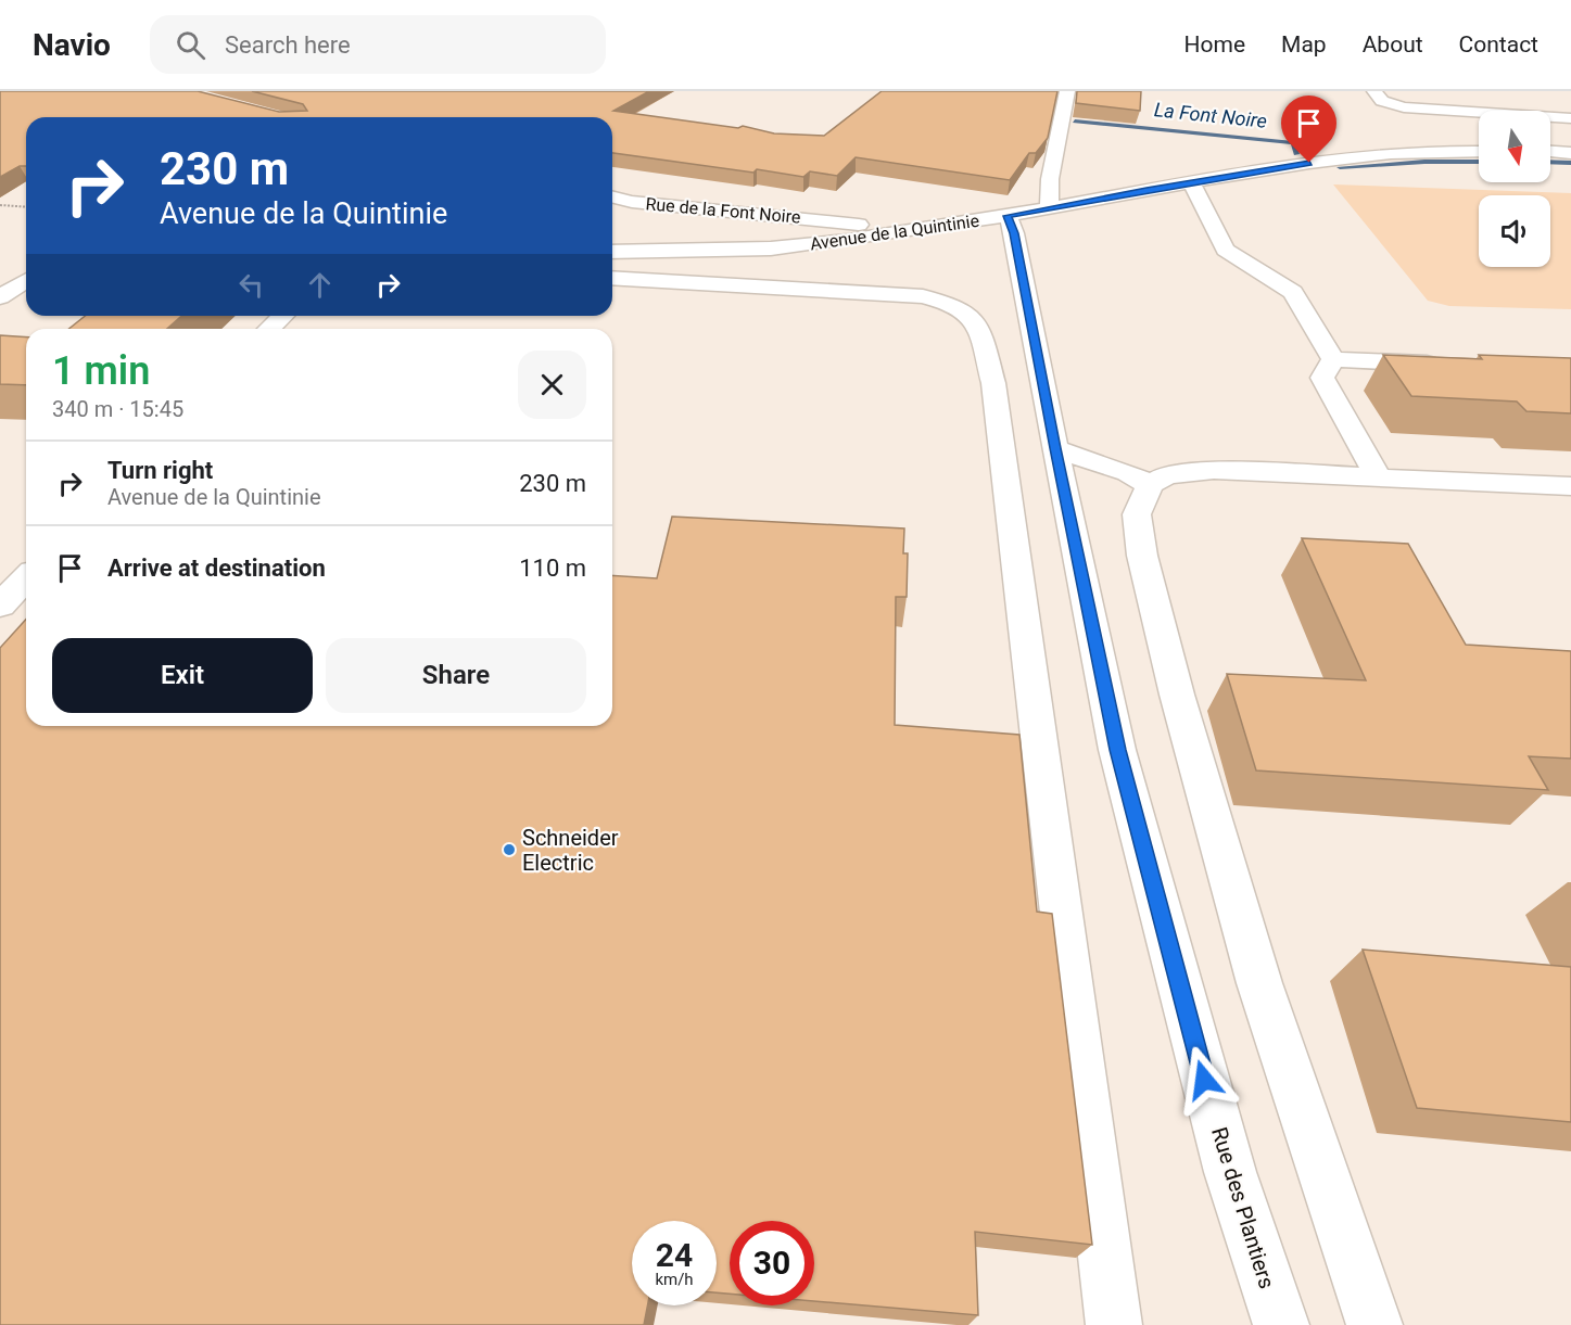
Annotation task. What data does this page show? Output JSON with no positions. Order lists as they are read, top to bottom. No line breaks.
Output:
{"streets":{"street":["Rue de la Font Noire","Avenue de la Quintinie","Rue des Plantiers"]},"crossings":[["Rue de la Font Noire","Avenue de la Quintinie"],["Avenue de la Quintinie","Rue des Plantiers"]],"water":["La Font Noire"],"places":["Schneider Electric"],"north":"bottom","page":{"header":"Navio","search":"Search here","nav":["Home","Map","About","Contact"],"turn":["230 m","Avenue de la Quintinie"],"heading":["1 min","340 m · 15:45"],"list":[{"name":"Turn right","note":"Avenue de la Quintinie","value":"230 m"},{"name":"Arrive at destination","value":"110 m"}],"buttons":["Exit","Share"],"speed":"24 km/h","limit":"30"}}
